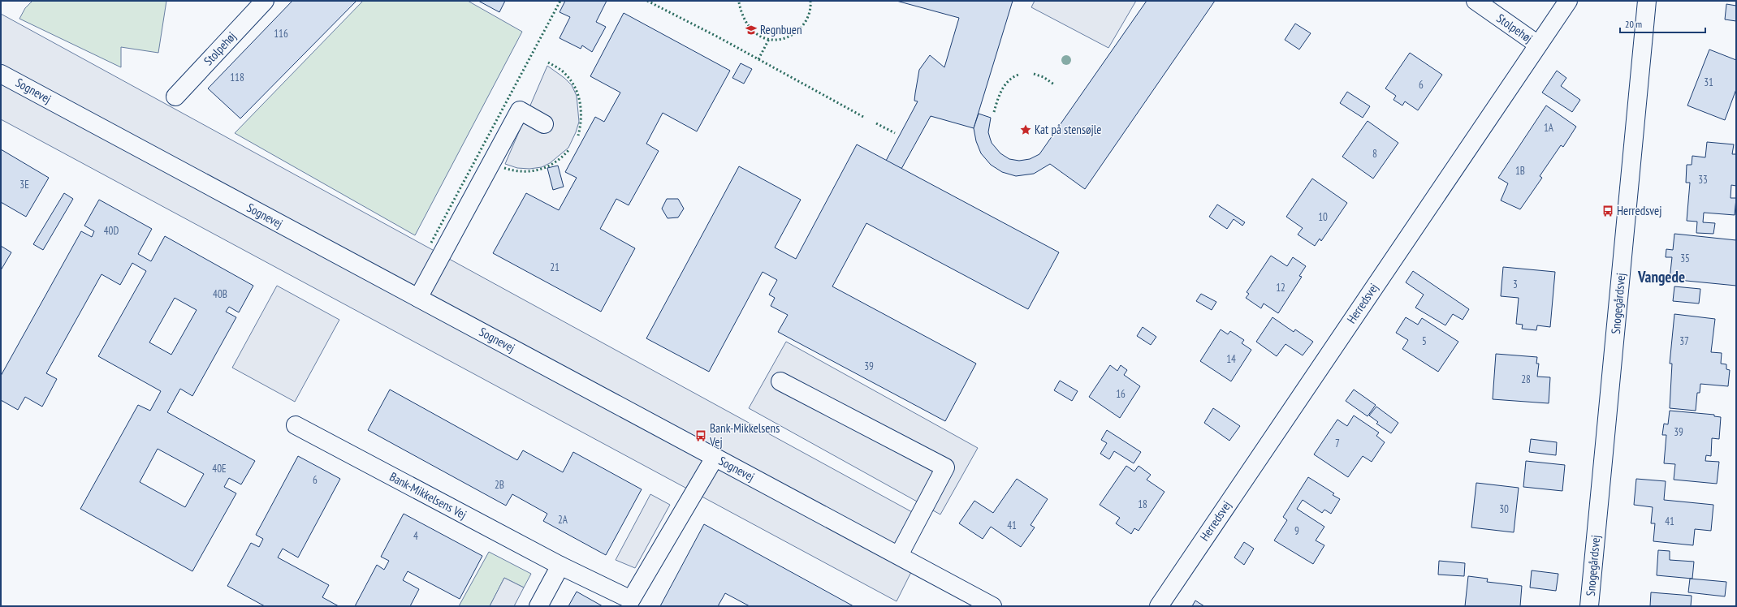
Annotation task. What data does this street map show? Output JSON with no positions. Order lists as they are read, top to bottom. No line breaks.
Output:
{"streets":{"street":["Stolpehøj","Sognevej","Herredsvej","Snogegårdsvej","Bank-Mikkelsens Vej"]},"crossings":[["Stolpehøj","Herredsvej"],["Sognevej","Bank-Mikkelsens Vej"]],"districts":["Vangede"],"places":{"school or university":["Regnbuen"],"place":["Kat på stensøjle"],"bus stop":["Herredsvej","Bank-Mikkelsens Vej"]},"house_numbers":["116","118","31","6","1A","8","1B","33","3E","10","40D","35","21","3","12","40B","5","37","14","39","28","16","39","7","40E","6","2B","18","30","2A","41","41","9","4"],"scale_bar":"20 m"}
